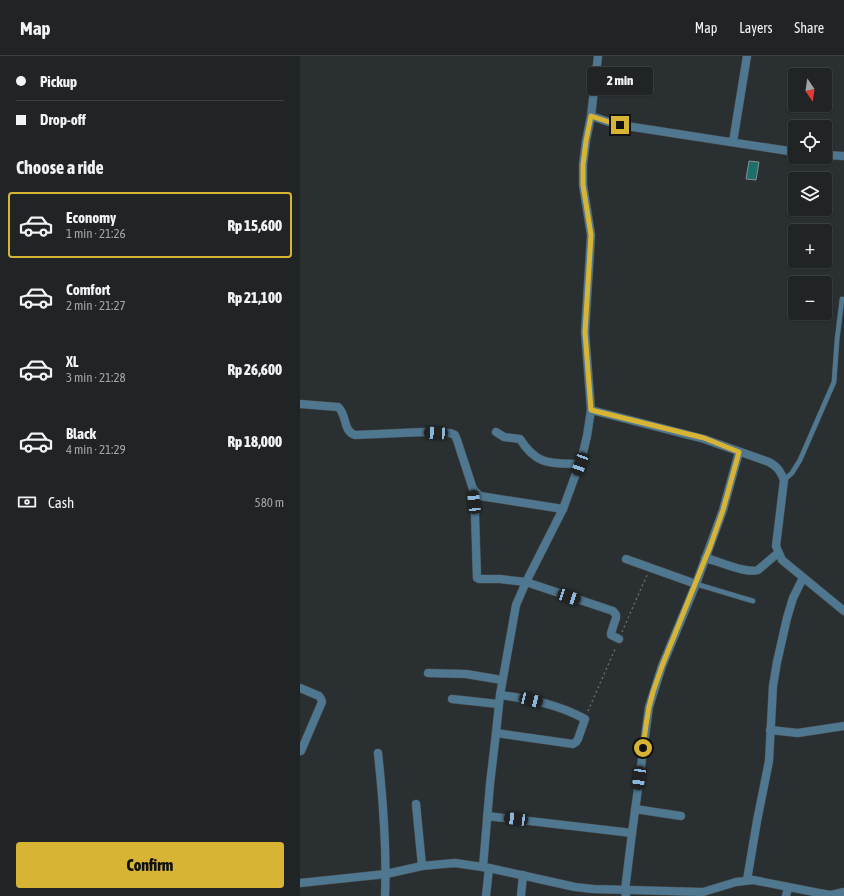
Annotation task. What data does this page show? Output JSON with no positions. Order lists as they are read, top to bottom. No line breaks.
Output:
{"north":"bottom","page":{"header":"Map","nav":["Map","Layers","Share"],"banner":["Pickup","Drop-off"],"bubble":"2 min","map_buttons":["+","−"],"heading":"Choose a ride","list":[{"name":"Economy","note":"1 min · 21:26","value":"Rp 15,600"},{"name":"Comfort","note":"2 min · 21:27","value":"Rp 21,100"},{"name":"XL","note":"3 min · 21:28","value":"Rp 26,600"},{"name":"Black","note":"4 min · 21:29","value":"Rp 18,000"}],"pay":["Cash","580 m"],"buttons":"Confirm"}}
